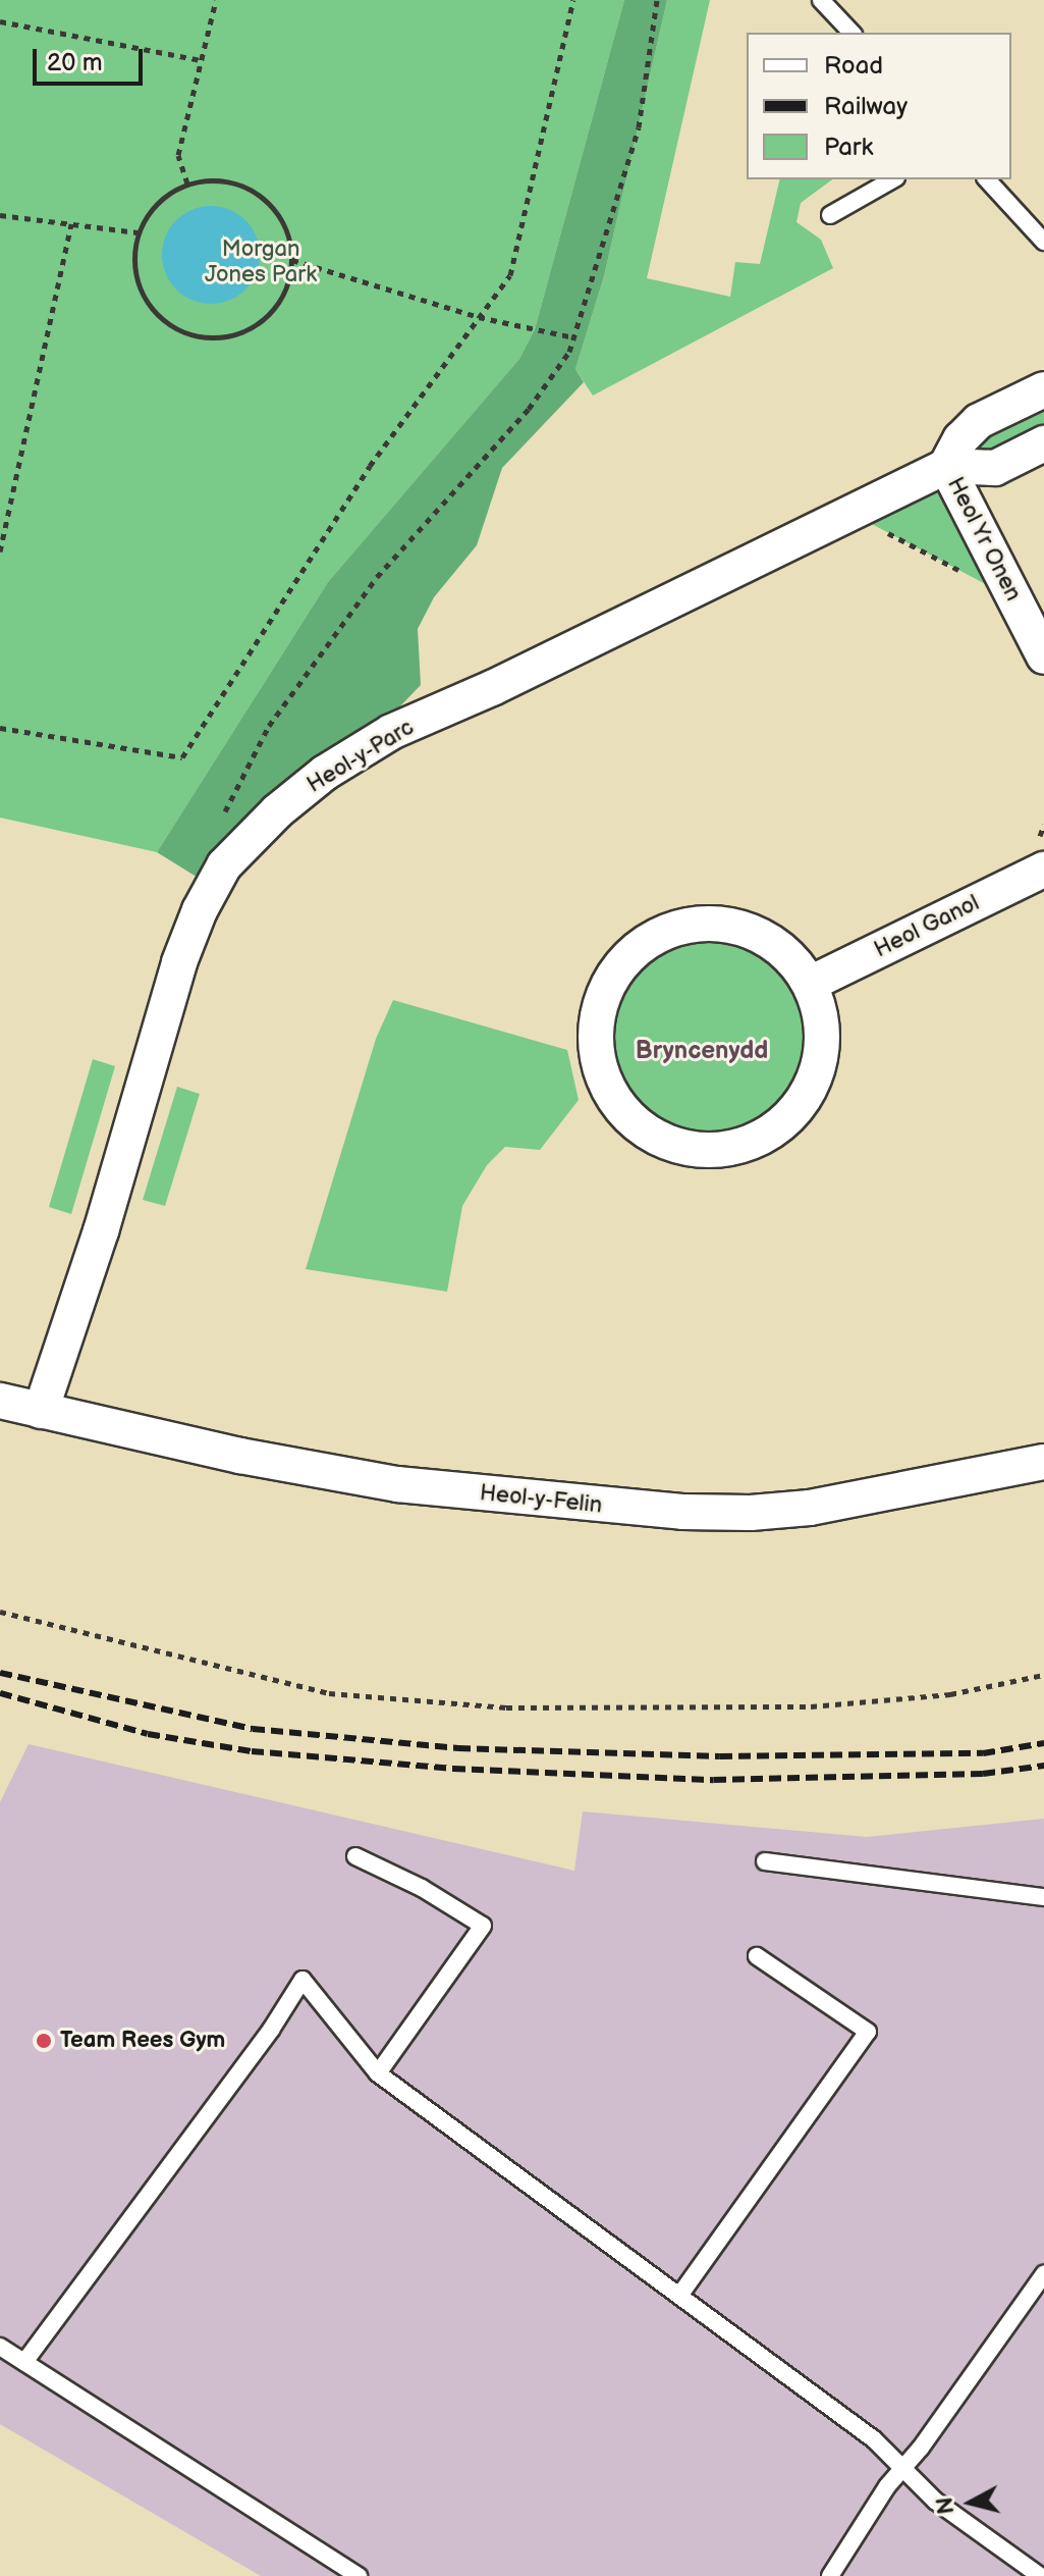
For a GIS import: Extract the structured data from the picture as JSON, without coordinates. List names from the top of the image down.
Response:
{
  "streets": {
    "street": [
      "Heol Yr Onen",
      "Heol-y-Parc",
      "Heol Ganol",
      "Heol-y-Felin"
    ]
  },
  "crossings": [
    ["Heol Yr Onen", "Heol-y-Parc"],
    ["Heol-y-Parc", "Heol-y-Felin"]
  ],
  "districts": ["Bryncenydd"],
  "parks": ["Morgan Jones Park"],
  "places": ["Team Rees Gym"],
  "legend": ["Road", "Railway", "Park"],
  "scale_bar": "20 m",
  "north": "left"
}
